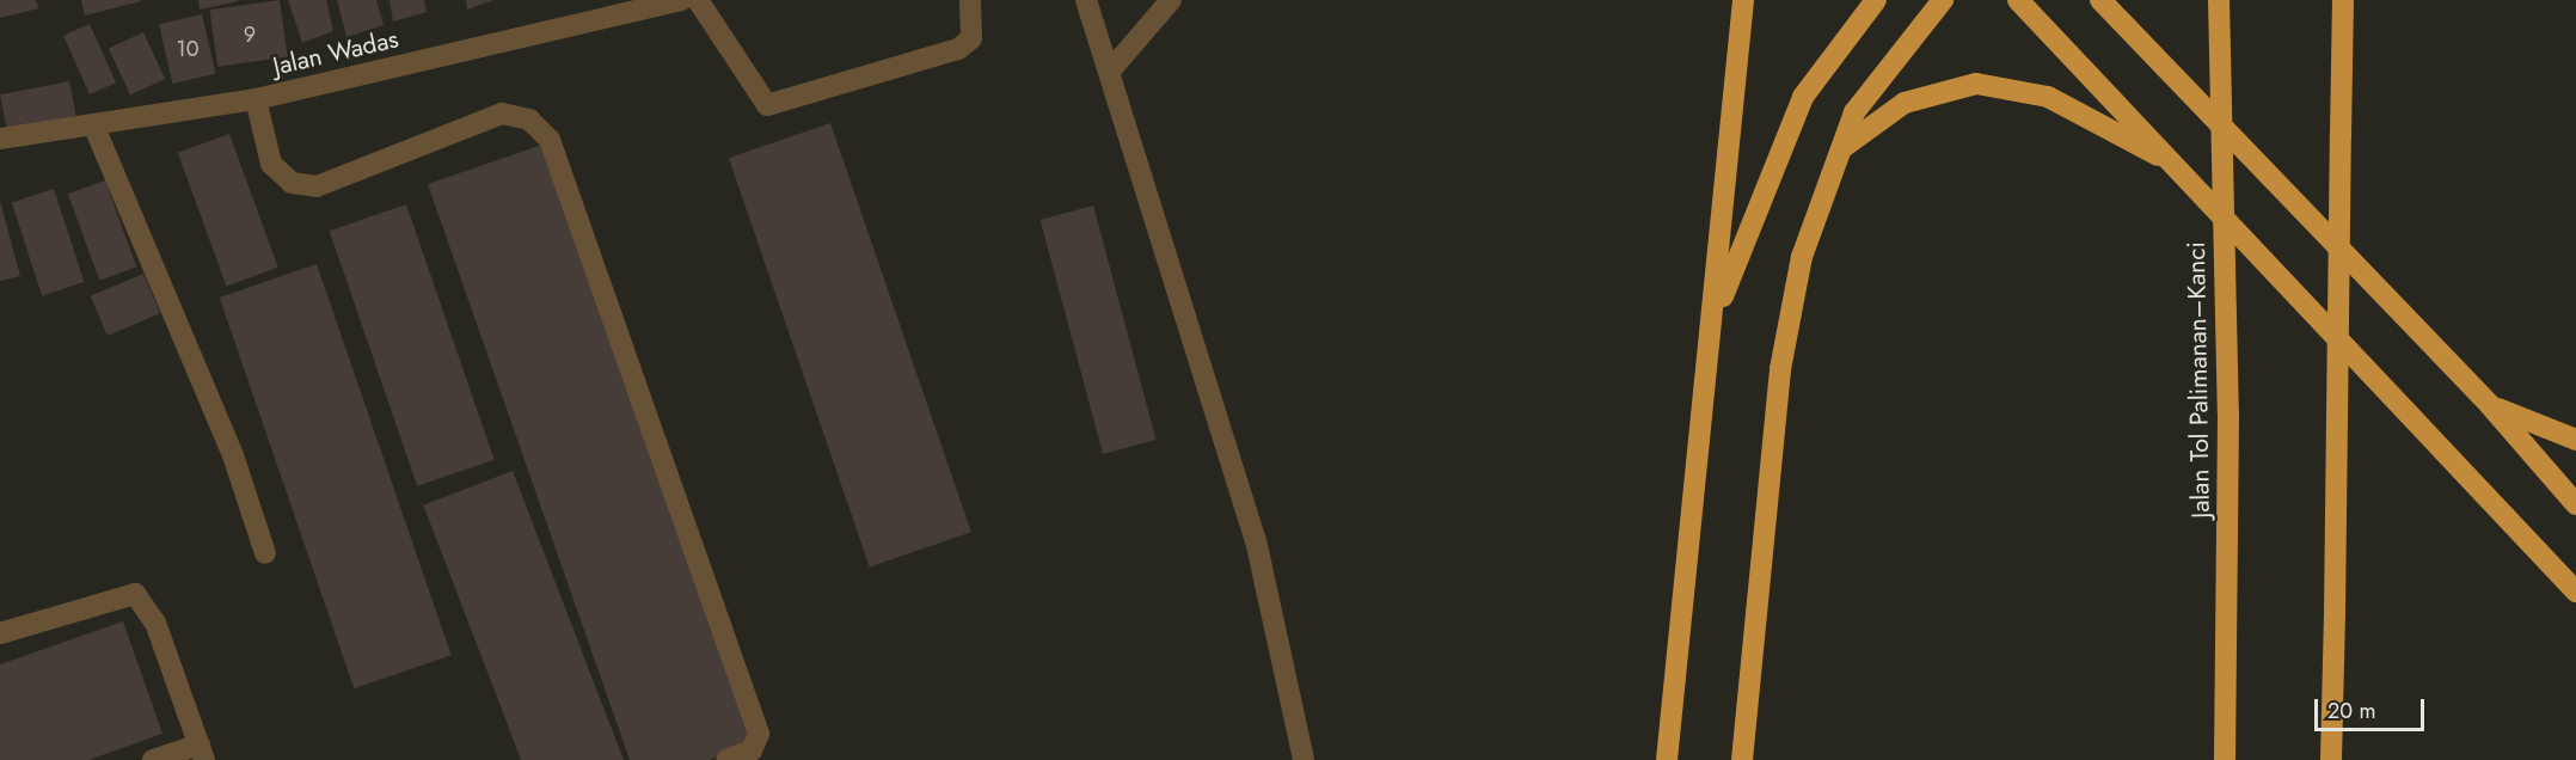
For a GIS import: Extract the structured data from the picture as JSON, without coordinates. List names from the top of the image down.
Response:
{
  "streets": {
    "highway": ["Jalan Tol Palimanan–Kanci"],
    "street": ["Jalan Wadas"]
  },
  "house_numbers": ["9", "10"],
  "scale_bar": "20 m"
}
